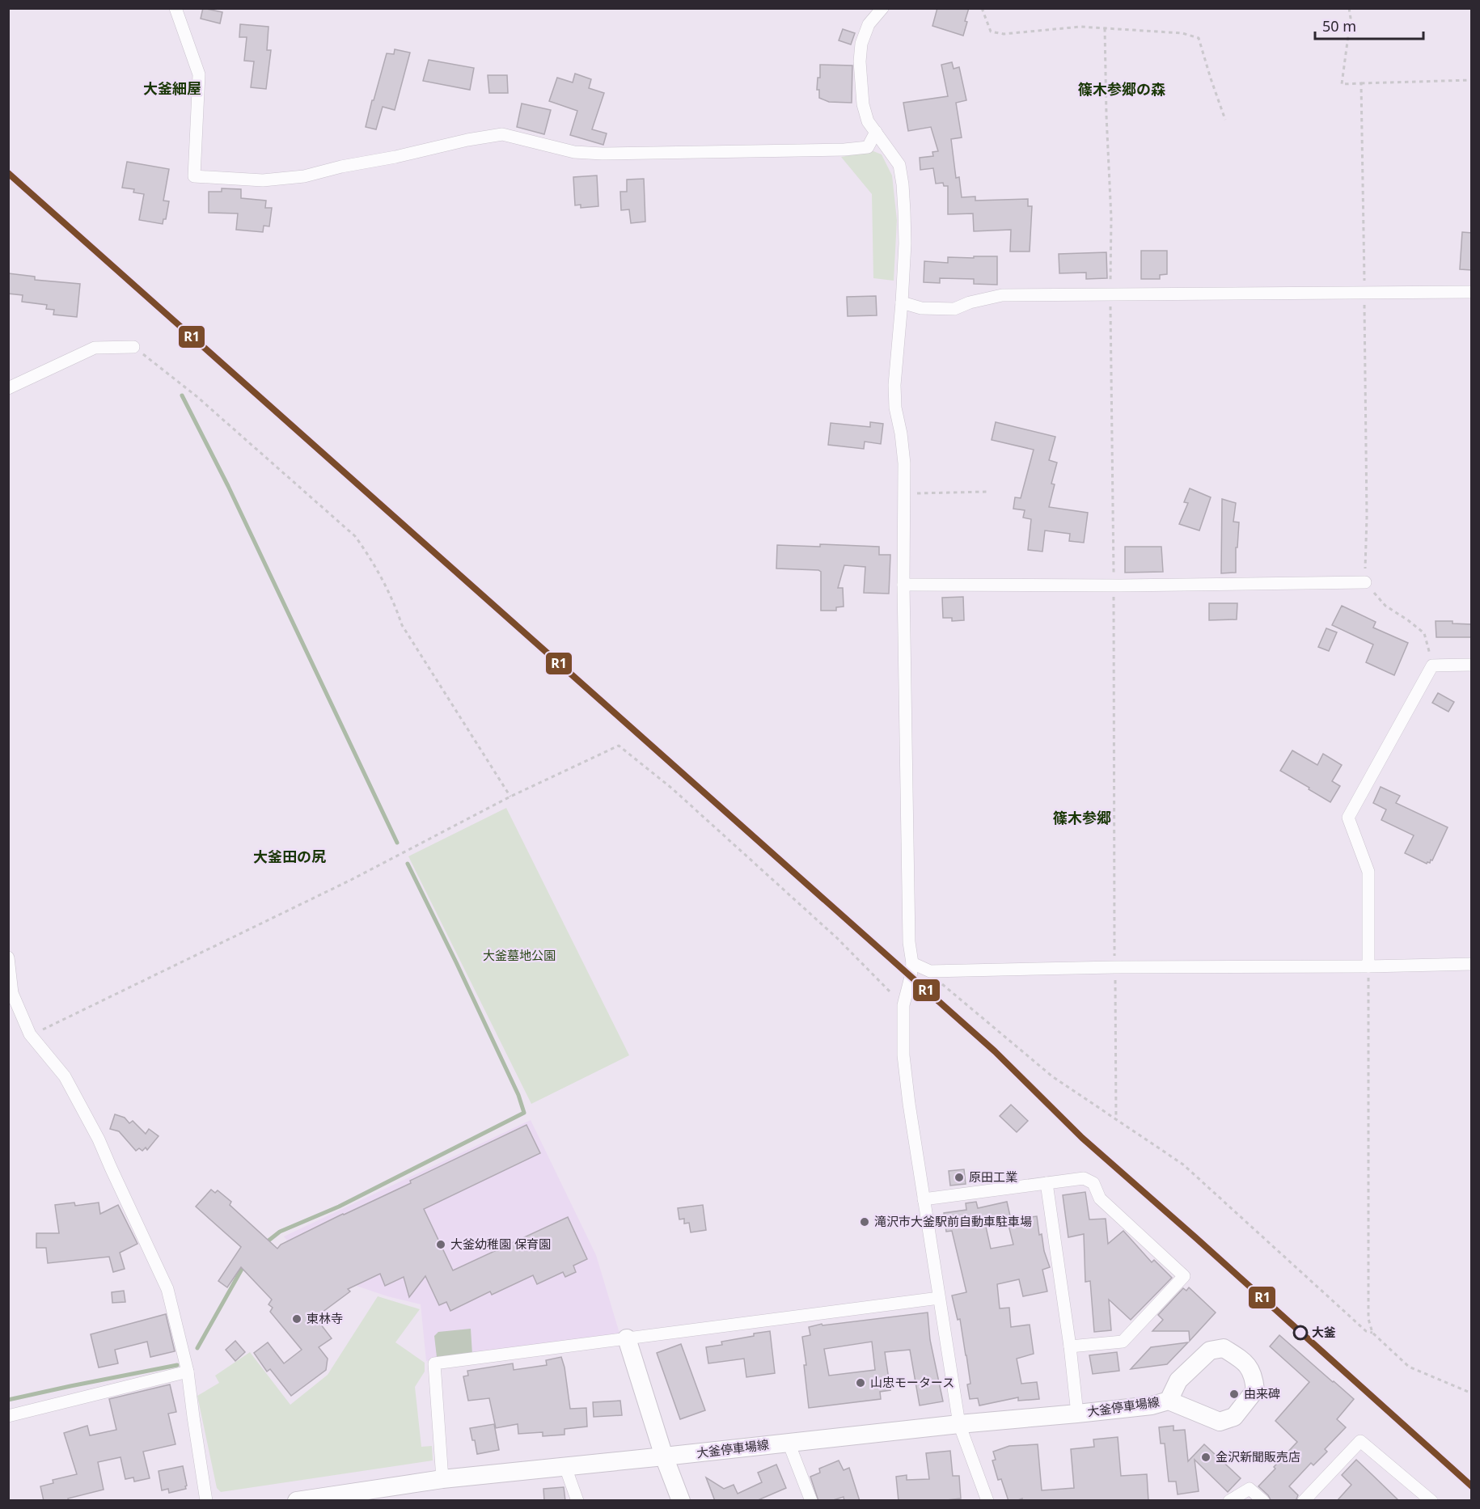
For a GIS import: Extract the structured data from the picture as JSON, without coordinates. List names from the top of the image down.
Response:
{
  "streets": {
    "main road": ["大釜停車場線"]
  },
  "districts": [
    "大釜細屋",
    "篠木参郷の森",
    "篠木参郷",
    "大釜田の尻"
  ],
  "parks": ["大釜墓地公園"],
  "places": [
    "原田工業",
    "滝沢市大釜駅前自動車駐車場",
    "大釜幼稚園 保育園",
    "東林寺",
    "大釜",
    "山忠モータース",
    "由来碑",
    "金沢新聞販売店"
  ],
  "lines": ["transit line R1"],
  "scale_bar": "50 m"
}
